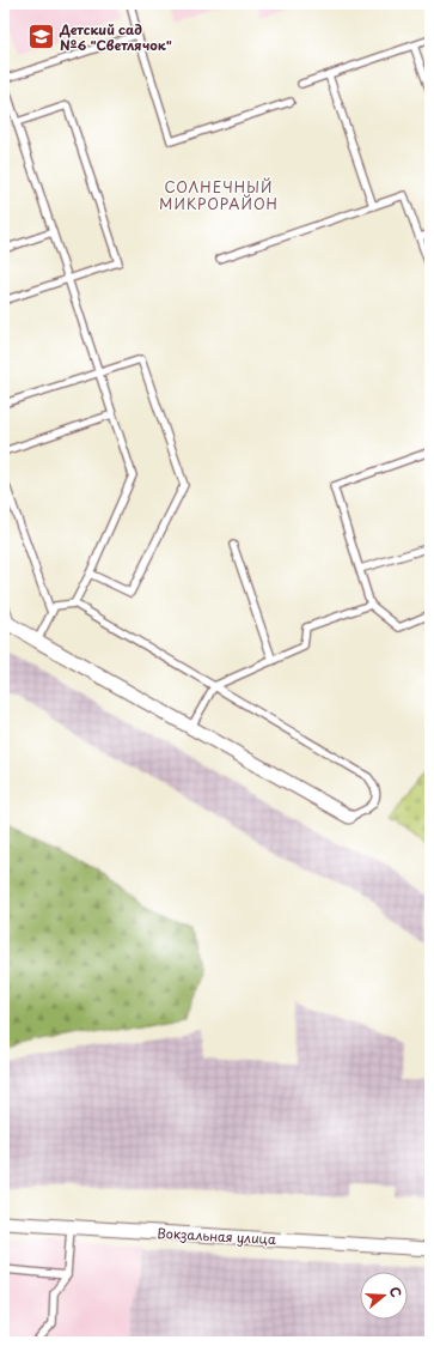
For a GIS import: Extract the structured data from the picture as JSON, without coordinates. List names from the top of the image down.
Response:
{
  "streets": {
    "street": ["Вокзальная улица"]
  },
  "districts": ["СОЛНЕЧНЫЙ МИКРОРАЙОН"],
  "places": {
    "school or university": ["Детский сад №6 \"Светлячок\""]
  },
  "north": "right"
}
